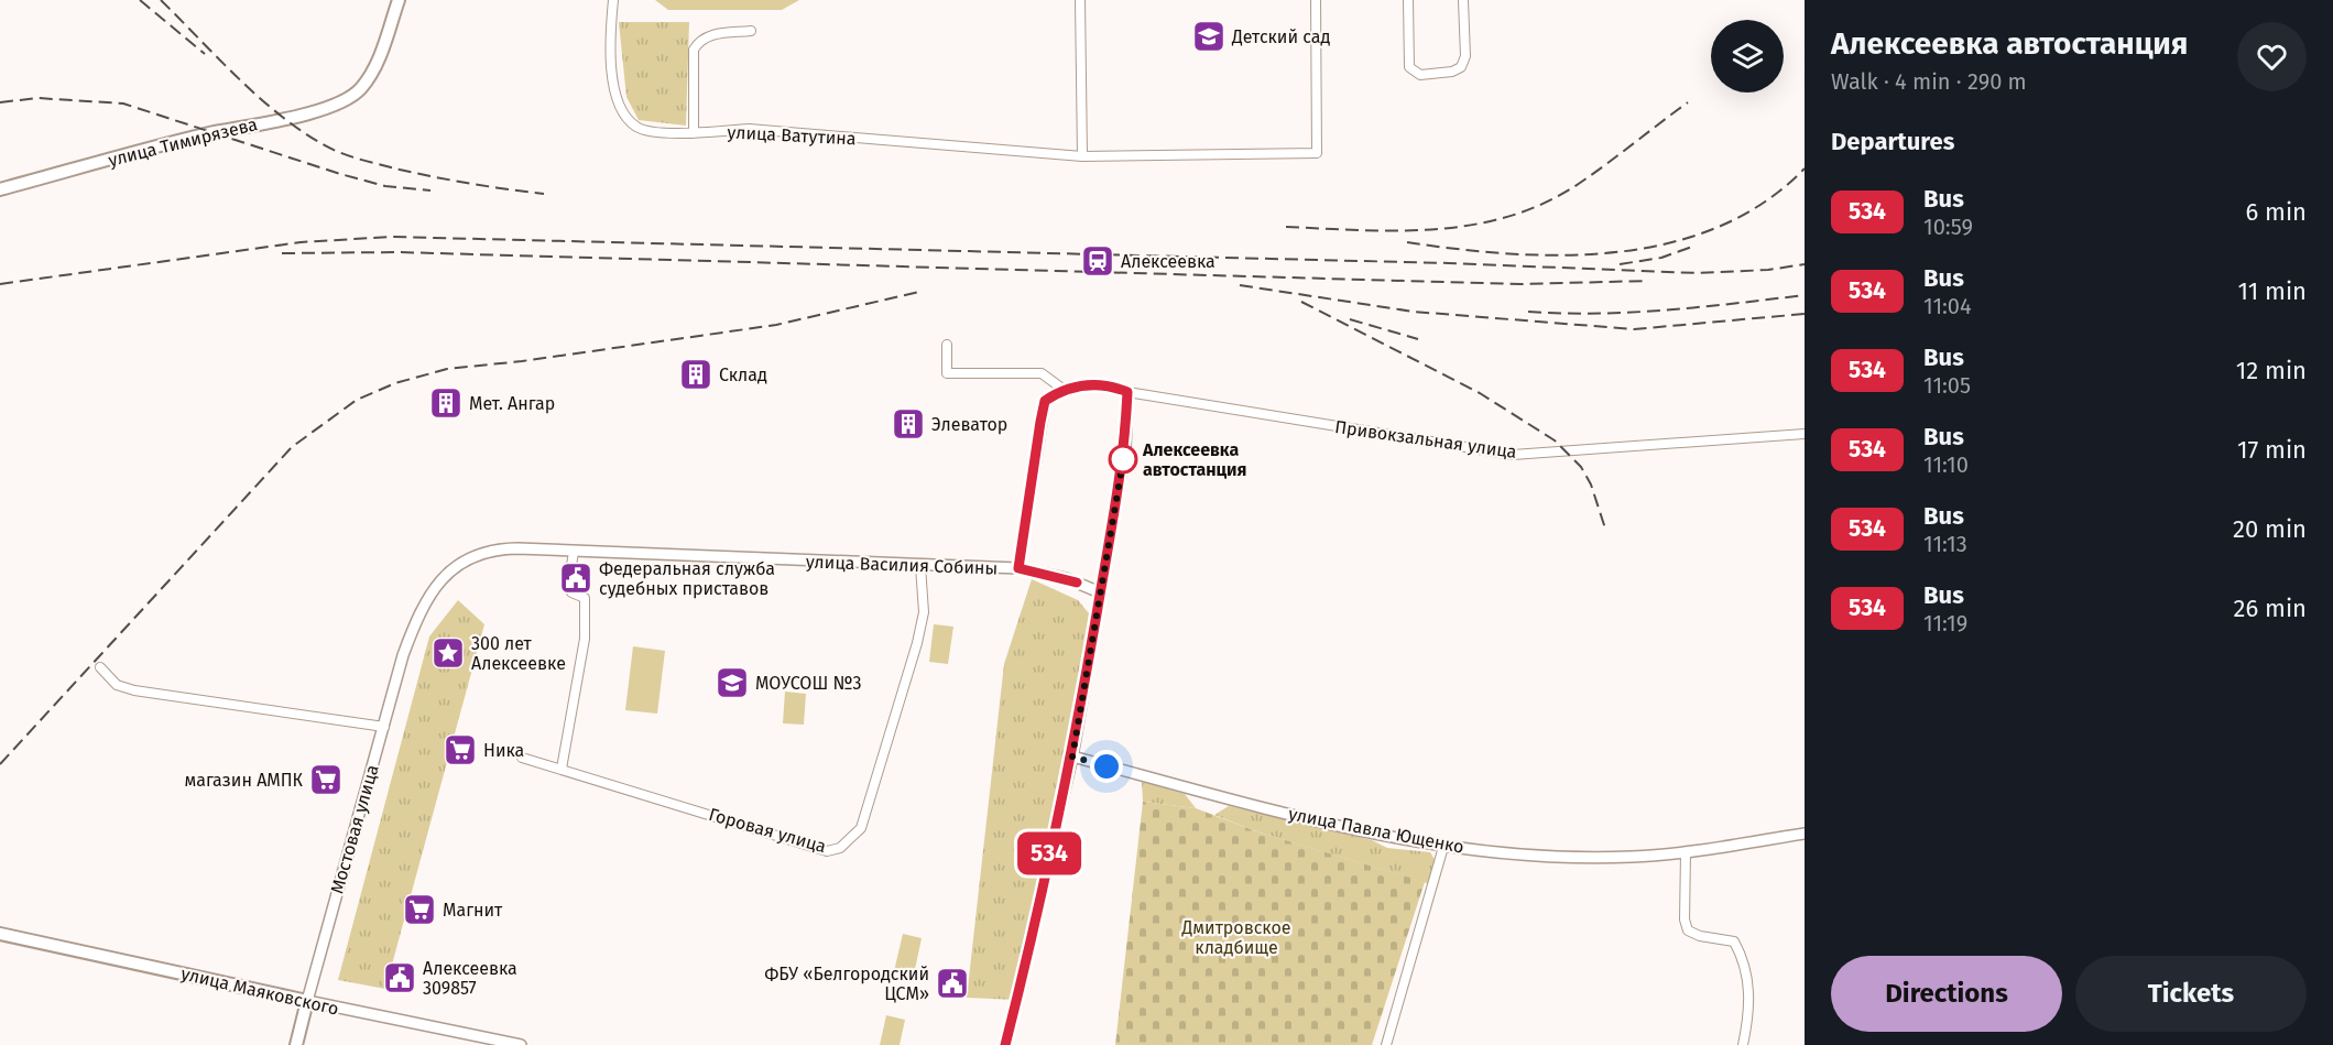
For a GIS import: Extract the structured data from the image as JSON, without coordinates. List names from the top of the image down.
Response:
{
  "streets": {
    "main road": ["улица Тимирязева", "Мостовая улица", "улица Маяковского"],
    "street": [
      "улица Ватутина",
      "Привокзальная улица",
      "улица Василия Собины",
      "Горовая улица",
      "улица Павла Ющенко"
    ]
  },
  "crossings": [
    ["улица Василия Собины", "Мостовая улица"],
    ["улица Василия Собины", "Горовая улица"],
    ["Мостовая улица", "улица Маяковского"]
  ],
  "parks": ["Дмитровское кладбище"],
  "places": {
    "school or university": ["Детский сад", "МОУСОШ №3"],
    "station": ["Алексеевка"],
    "building": ["Склад", "Мет. Ангар", "Элеватор"],
    "other": ["Алексеевка автостанция"],
    "public building": ["Федеральная служба судебных приставов", "Алексеевка 309857", "ФБУ «Белгородский ЦСМ»"],
    "place": ["300 лет Алексеевке"],
    "supermarket": ["Ника", "магазин АМПК", "Магнит"]
  },
  "lines": ["bus line 534"],
  "page": {
    "on_map": "534",
    "heading": [
      ["Алексеевка автостанция", "Walk · 4 min · 290 m"],
      "Departures"
    ],
    "list": [
      {
        "mark": "534",
        "name": "Bus",
        "note": "10:59",
        "value": "6 min"
      },
      {
        "mark": "534",
        "name": "Bus",
        "note": "11:04",
        "value": "11 min"
      },
      {
        "mark": "534",
        "name": "Bus",
        "note": "11:05",
        "value": "12 min"
      },
      {
        "mark": "534",
        "name": "Bus",
        "note": "11:10",
        "value": "17 min"
      },
      {
        "mark": "534",
        "name": "Bus",
        "note": "11:13",
        "value": "20 min"
      },
      {
        "mark": "534",
        "name": "Bus",
        "note": "11:19",
        "value": "26 min"
      }
    ],
    "buttons": ["Directions", "Tickets"]
  }
}
